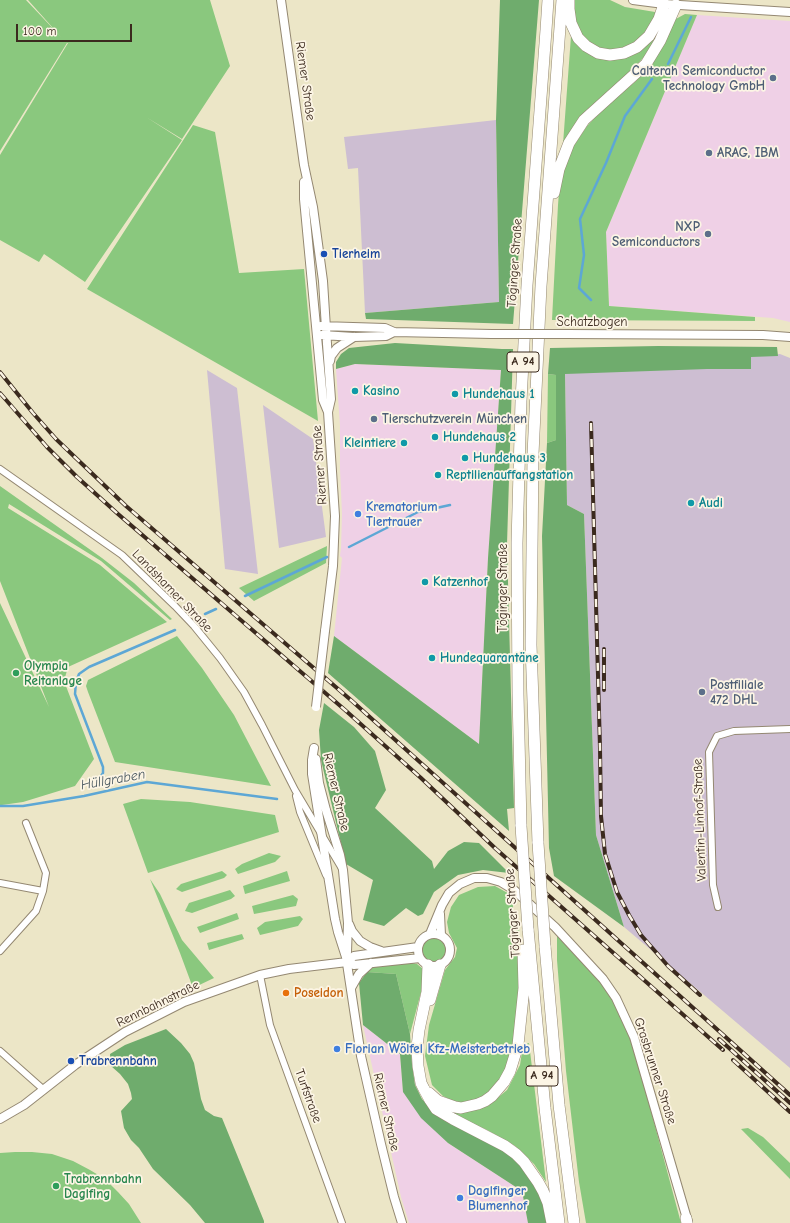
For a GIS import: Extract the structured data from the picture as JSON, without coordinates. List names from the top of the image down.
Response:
{
  "streets": {
    "highway": ["Töginger Straße", "A 94"],
    "street": [
      "Riemer Straße",
      "Schatzbogen",
      "Landshamer Straße",
      "Valentin-Linhof-Straße",
      "Rennbahnstraße",
      "Grasbrunner Straße",
      "Turfstraße"
    ]
  },
  "crossings": [
    ["Riemer Straße", "Schatzbogen"],
    ["Riemer Straße", "Landshamer Straße"],
    ["Riemer Straße", "Rennbahnstraße"],
    ["Rennbahnstraße", "Grasbrunner Straße"],
    ["Rennbahnstraße", "Turfstraße"]
  ],
  "water": ["Hüllgraben"],
  "places": [
    "Calterah Semiconductor Technology GmbH",
    "ARAG, IBM",
    "NXP Semiconductors",
    "Tierheim",
    "Kasino",
    "Hundehaus 1",
    "Tierschutzverein München",
    "Hundehaus 2",
    "Kleintiere",
    "Hundehaus 3",
    "Reptilienauffangstation",
    "Audi",
    "Krematorium Tiertrauer",
    "Katzenhof",
    "Hundequarantäne",
    "Olympia Reitanlage",
    "Postfiliale 472 DHL",
    "Poseidon",
    "Florian Wölfel Kfz-Meisterbetrieb",
    "Trabrennbahn",
    "Trabrennbahn Daglfing",
    "Daglfinger Blumenhof"
  ],
  "scale_bar": "100 m"
}
